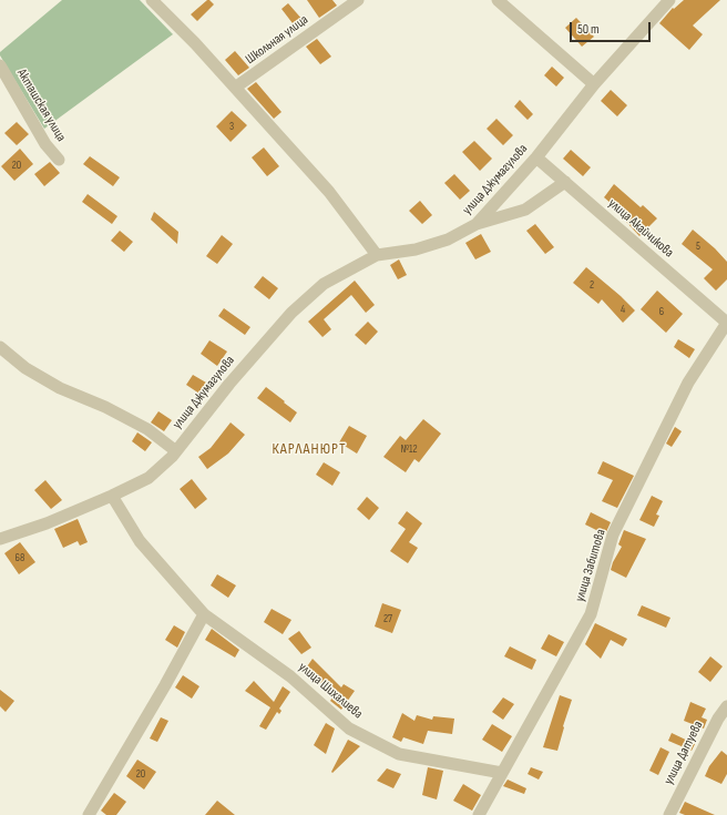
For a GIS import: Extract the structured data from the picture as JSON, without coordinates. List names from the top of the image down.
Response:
{
  "streets": {
    "street": [
      "Школьная улица",
      "Акташская улица",
      "улица Джумагулова",
      "улица Акайчикова",
      "улица Забитова",
      "улица Шихалиева",
      "улица Датуева"
    ]
  },
  "crossings": [
    ["улица Джумагулова", "улица Акайчикова"],
    ["улица Джумагулова", "улица Шихалиева"],
    ["улица Акайчикова", "улица Забитова"],
    ["улица Забитова", "улица Шихалиева"]
  ],
  "districts": ["КАРЛАНЮРТ"],
  "house_numbers": [
    "3",
    "20",
    "5",
    "2",
    "4",
    "6",
    "№12",
    "68",
    "27",
    "20"
  ],
  "scale_bar": "50 m"
}
